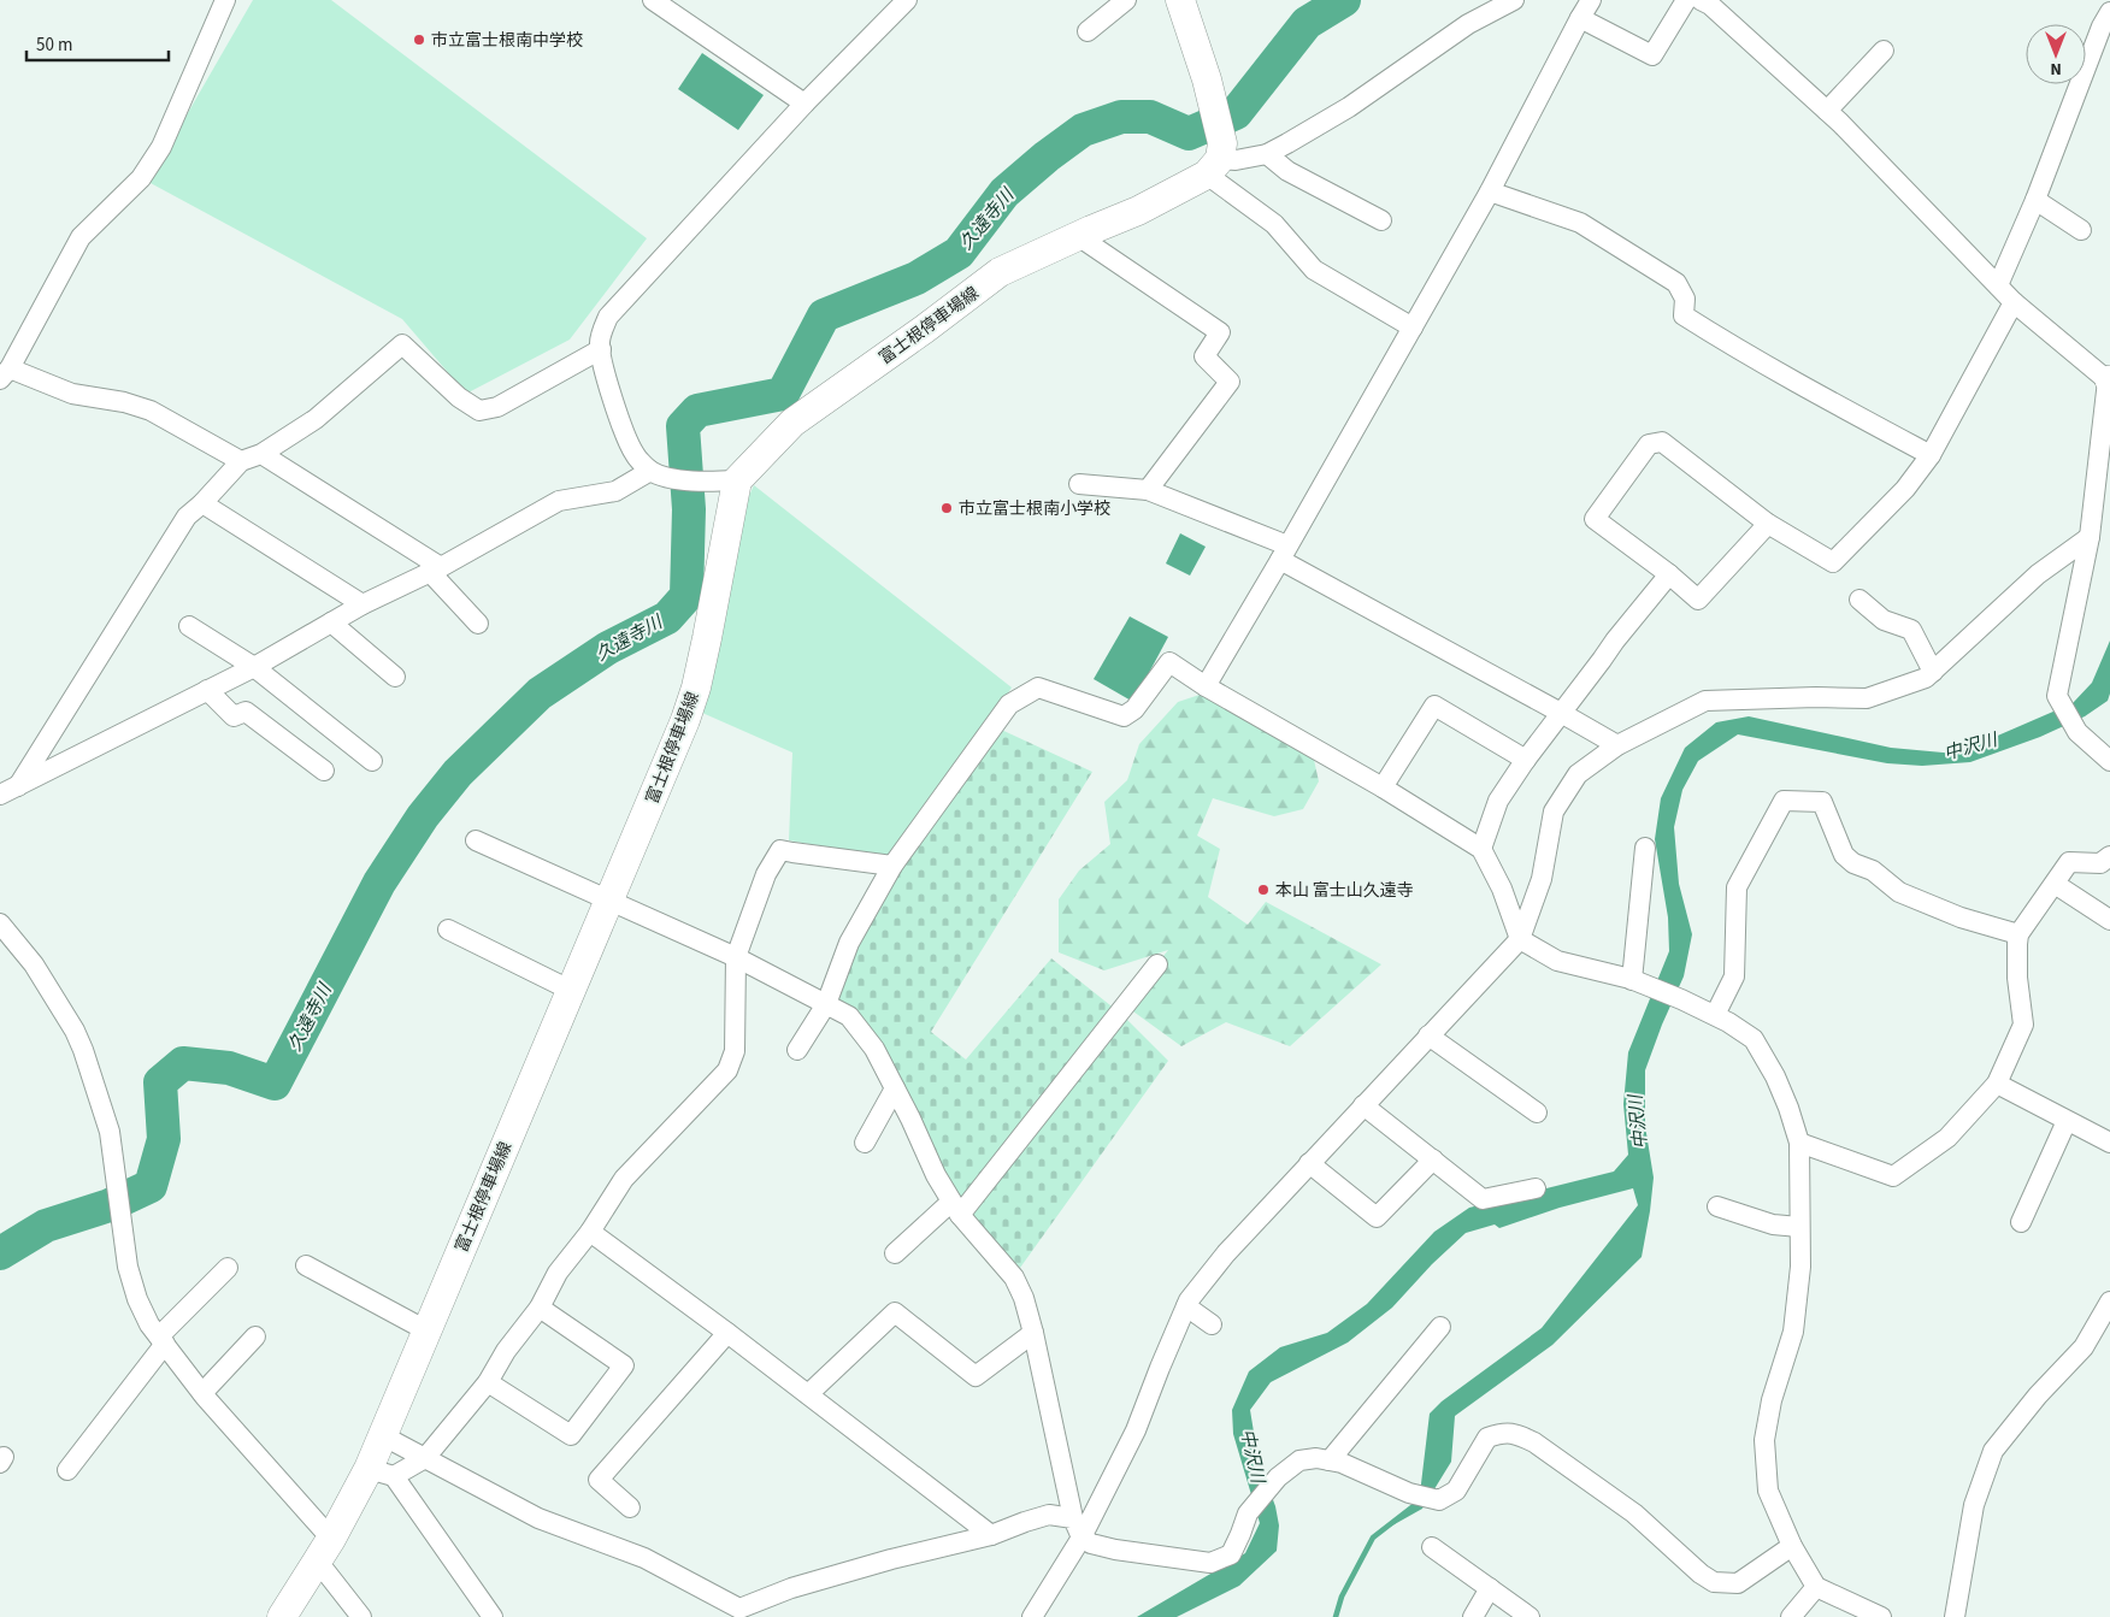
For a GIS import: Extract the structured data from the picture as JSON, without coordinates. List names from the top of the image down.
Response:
{
  "streets": {
    "main road": ["富士根停車場線"]
  },
  "water": ["久遠寺川", "中沢川"],
  "places": ["市立富士根南中学校", "市立富士根南小学校", "本山 富士山久遠寺"],
  "scale_bar": "50 m",
  "north": "bottom"
}
